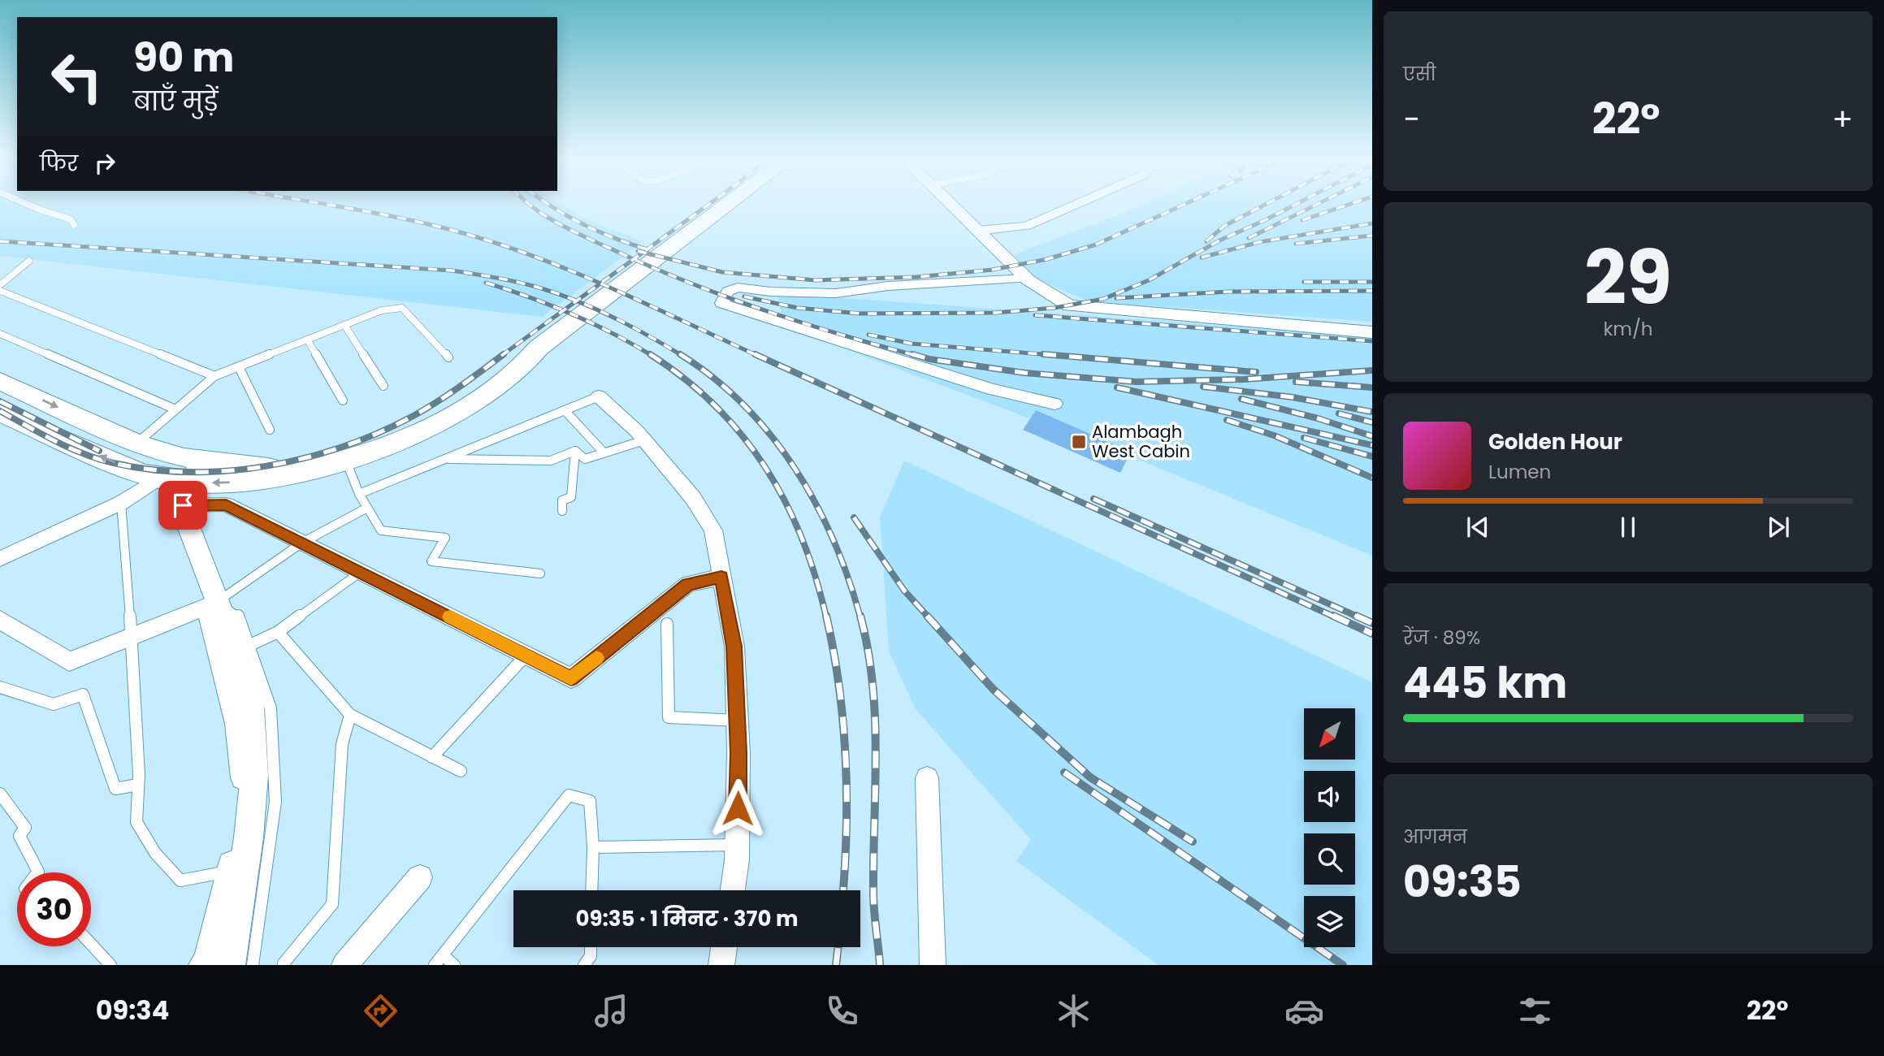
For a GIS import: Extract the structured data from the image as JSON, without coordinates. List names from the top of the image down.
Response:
{
  "places": {
    "transit": ["Alambagh West Cabin"]
  },
  "north": "bottom left",
  "page": {
    "tile": [
      "एसी",
      ["29", "km/h"],
      ["रेंज · 89%", "445 km"],
      ["आगमन", "09:35"]
    ],
    "turn": ["90 m", "बाएँ मुड़ें"],
    "heat": ["−", "22°", "+"],
    "then": "फिर",
    "song": ["Golden Hour", "Lumen"],
    "limit": "30",
    "trip": "09:35 · 1 मिनट · 370 m",
    "tabs": ["09:34", "22°"]
  }
}
